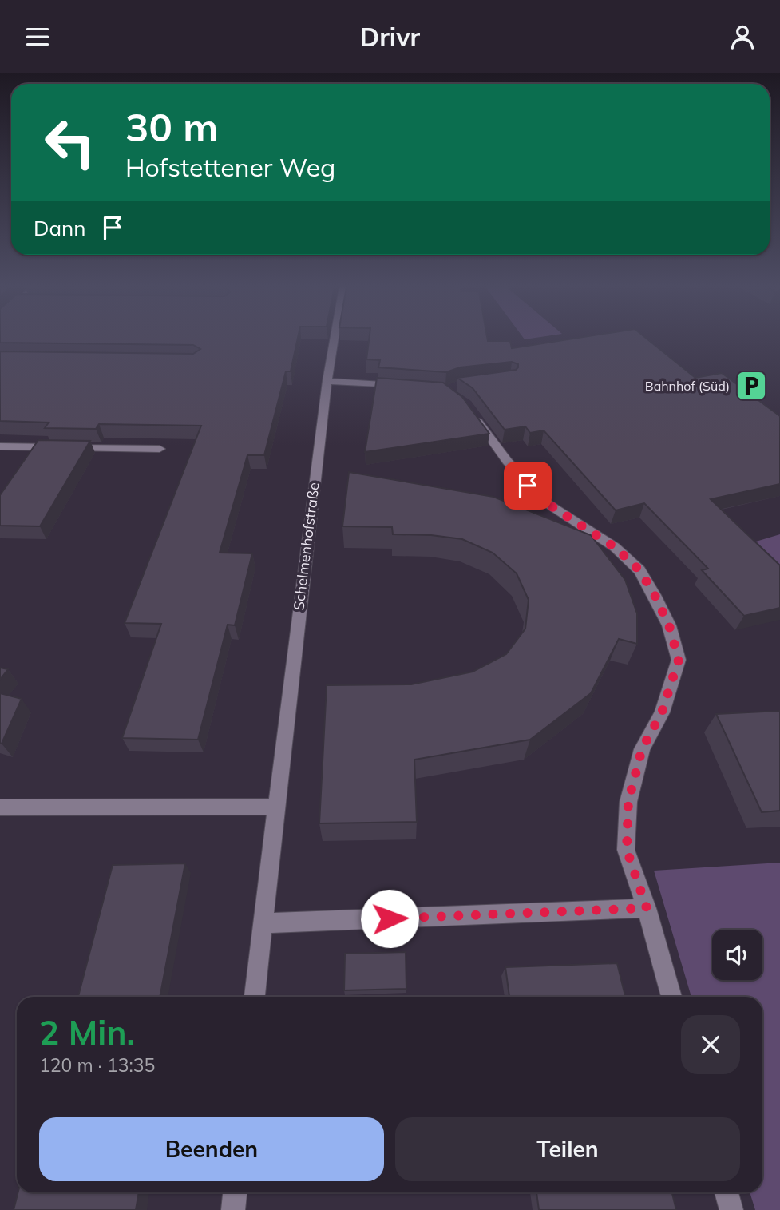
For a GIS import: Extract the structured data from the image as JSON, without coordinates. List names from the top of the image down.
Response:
{
  "streets": {
    "street": ["Schelmenhofstraße"]
  },
  "places": {
    "parking": ["Bahnhof (Süd)"]
  },
  "page": {
    "header": "Drivr",
    "turn": ["30 m", "Hofstettener Weg"],
    "then": "Dann",
    "heading": ["2 Min.", "120 m · 13:35"],
    "buttons": ["Beenden", "Teilen"]
  }
}
